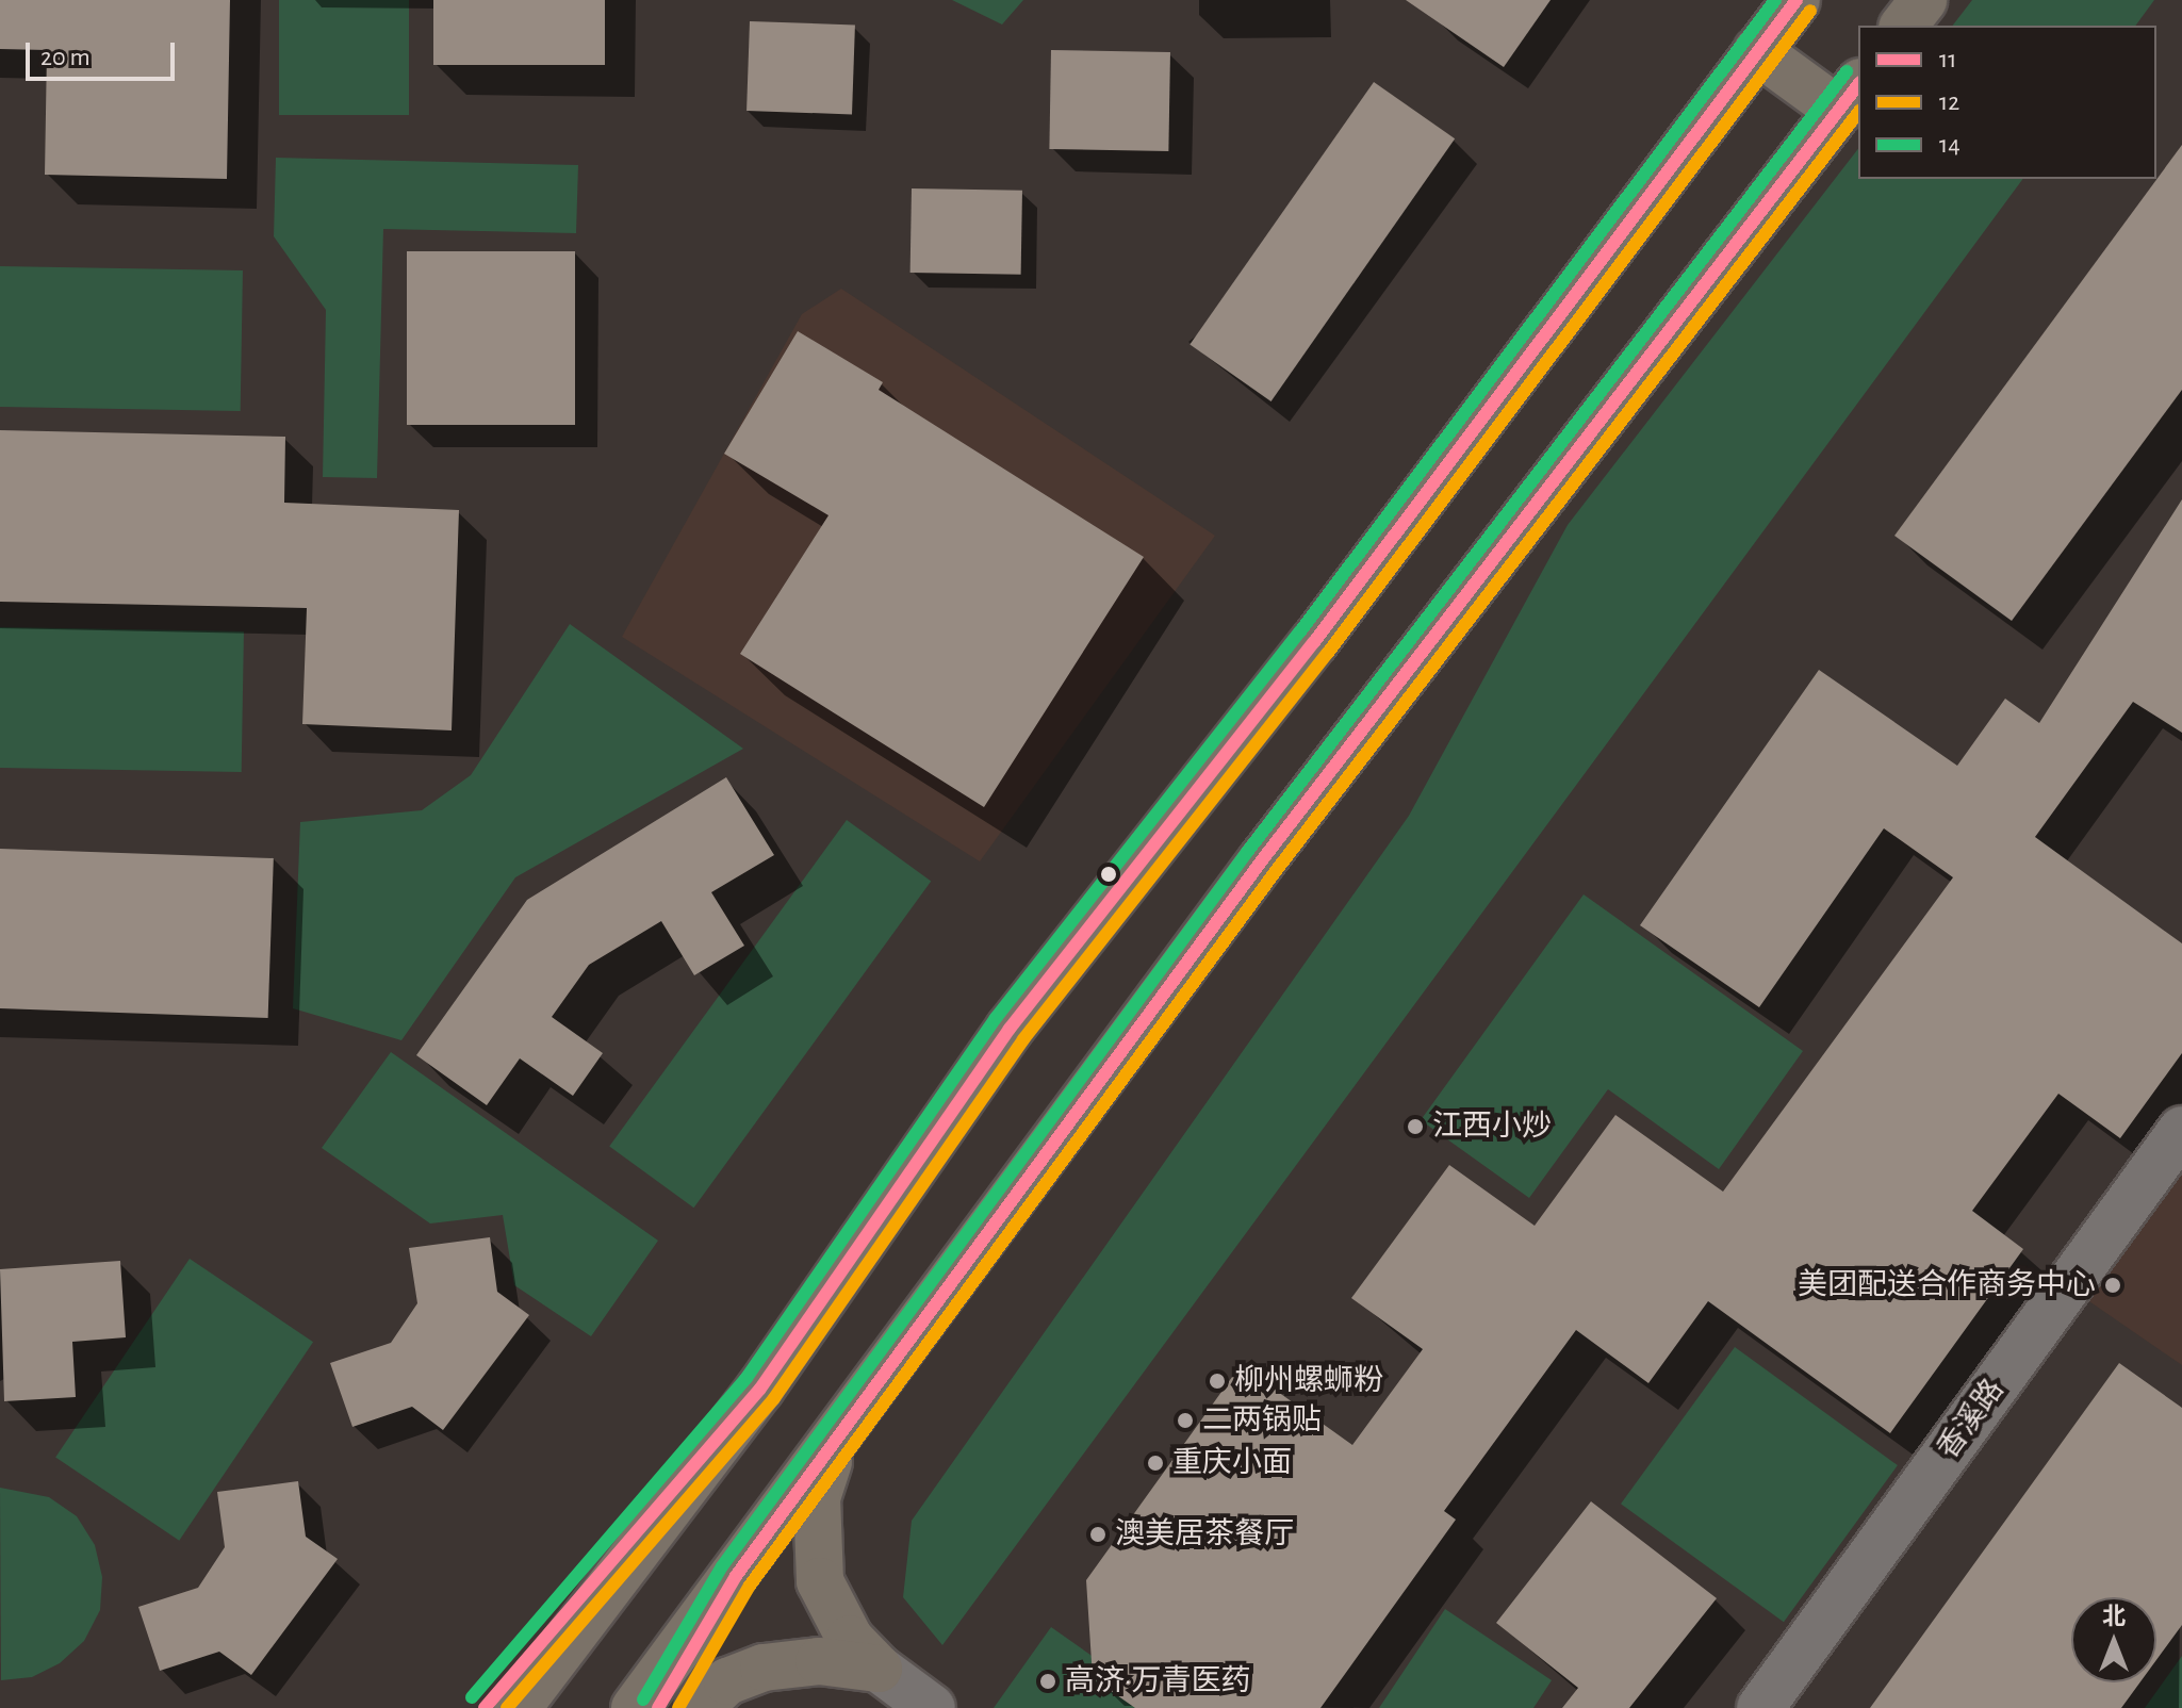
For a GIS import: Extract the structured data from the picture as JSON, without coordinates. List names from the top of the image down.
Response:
{
  "streets": {
    "street": ["香溪路"]
  },
  "places": [
    "江西小炒",
    "美团配送合作商务中心",
    "柳州螺蛳粉",
    "二两锅贴",
    "重庆小面",
    "澳美居茶餐厅",
    "高济·万青医药"
  ],
  "lines": ["transit line 11", "transit line 14", "transit line 12"],
  "legend": ["11", "12", "14"],
  "scale_bar": "20 m",
  "north": "top"
}
